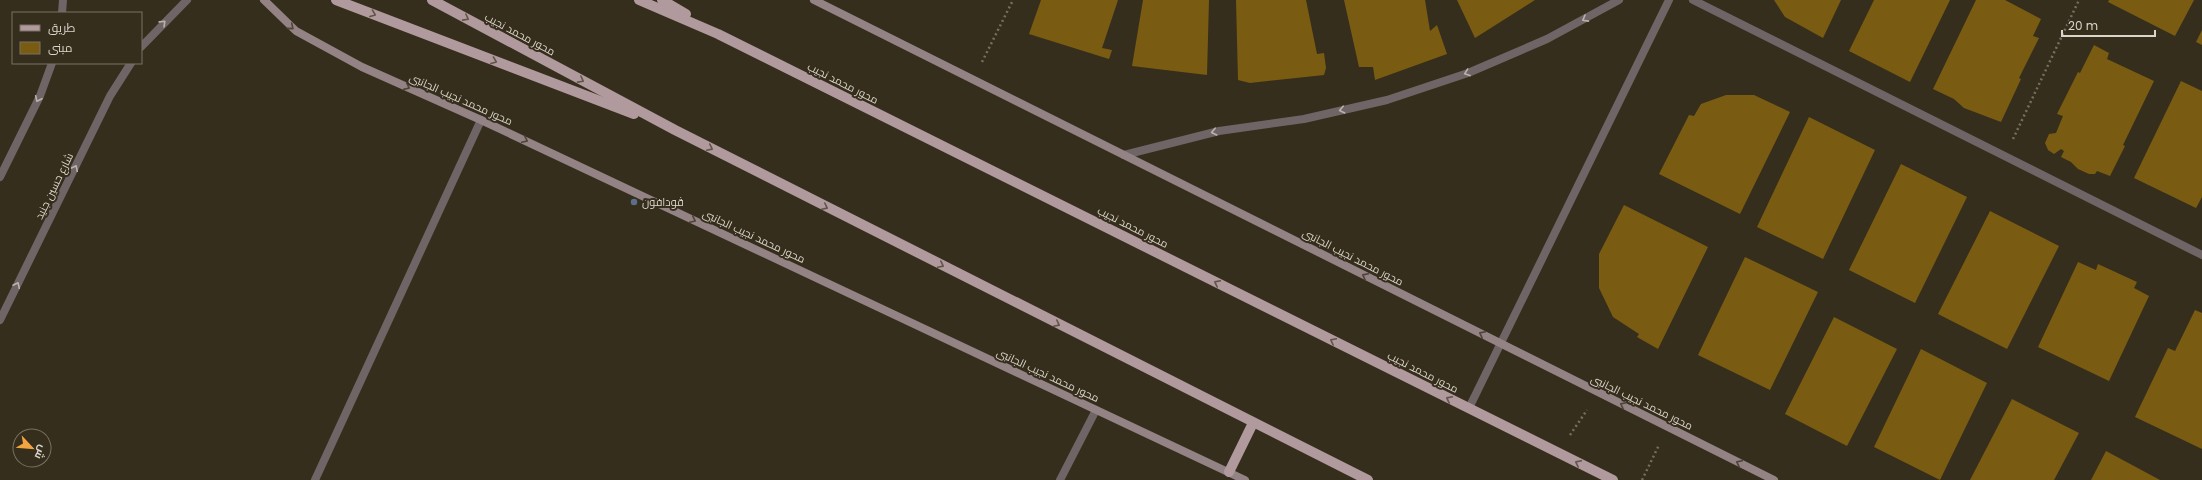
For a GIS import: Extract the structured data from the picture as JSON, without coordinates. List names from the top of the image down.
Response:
{
  "streets": {
    "main road": ["محور محمد نجيب"],
    "street": ["محور محمد نجيب الجانبى", "شارع حسين جنيد"]
  },
  "places": ["ڤودافون"],
  "legend": ["طريق", "مبنى"],
  "scale_bar": "20 m",
  "north": "bottom right"
}
